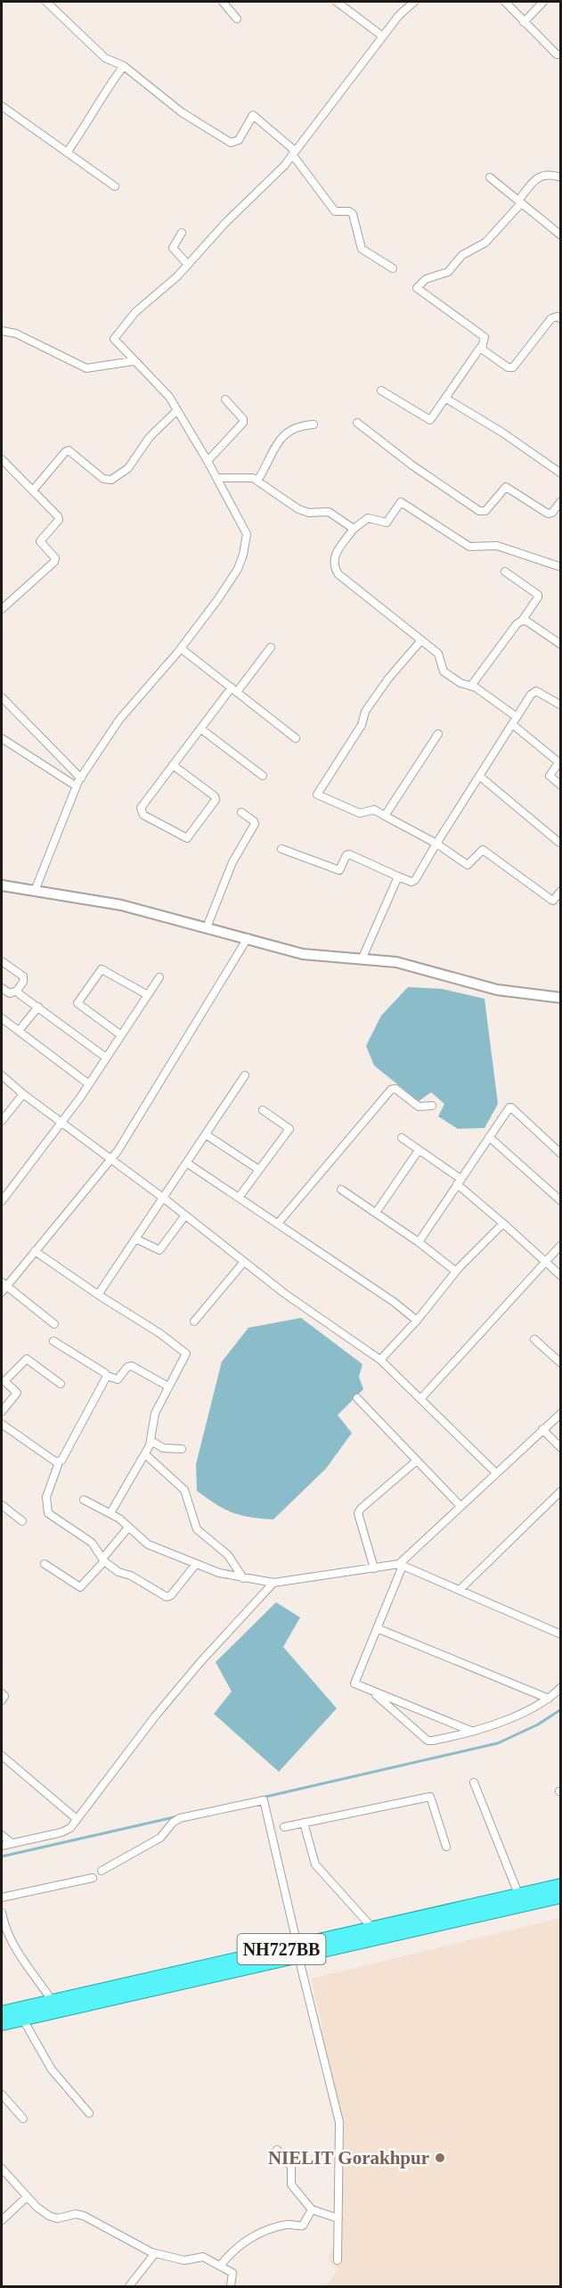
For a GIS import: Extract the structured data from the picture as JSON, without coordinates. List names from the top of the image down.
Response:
{
  "streets": {
    "highway": ["NH727BB"]
  },
  "places": ["NIELIT Gorakhpur"]
}
